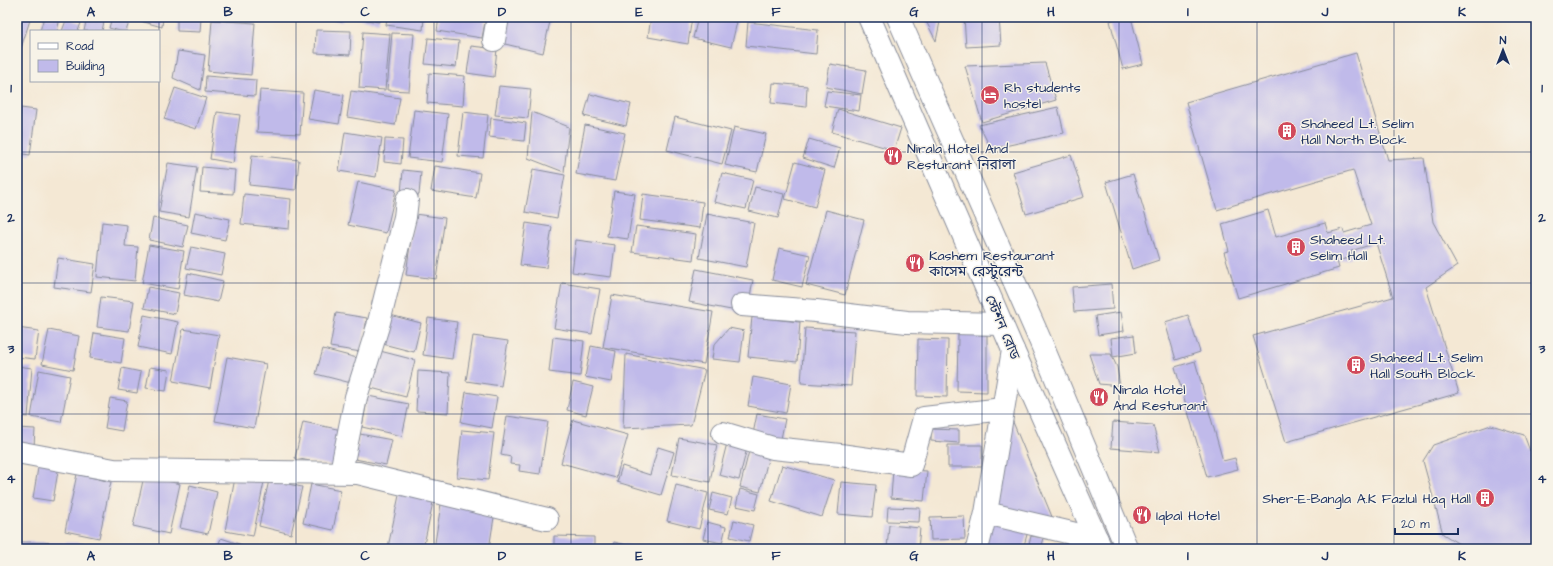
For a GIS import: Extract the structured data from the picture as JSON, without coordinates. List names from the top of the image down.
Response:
{
  "streets": {
    "street": ["স্টেশন রোড"]
  },
  "places": {
    "hotel": ["Rh students hostel"],
    "building": [
      "Shaheed Lt. Selim Hall North Block",
      "Shaheed Lt. Selim Hall",
      "Shaheed Lt. Selim Hall South Block",
      "Sher-E-Bangla A.K Fazlul Haq Hall"
    ],
    "restaurant": [
      "Nirala Hotel And Resturant নিরালা",
      "Kashem Restaurant কাসেম রেস্টুরেন্ট",
      "Nirala Hotel And Resturant",
      "Iqbal Hotel"
    ]
  },
  "legend": ["Road", "Building"],
  "scale_bar": "20 m",
  "north": "top",
  "grid": {
    "columns": [
      "A",
      "B",
      "C",
      "D",
      "E",
      "F",
      "G",
      "H",
      "I",
      "J",
      "K"
    ],
    "rows": [
      "1",
      "2",
      "3",
      "4"
    ]
  }
}
